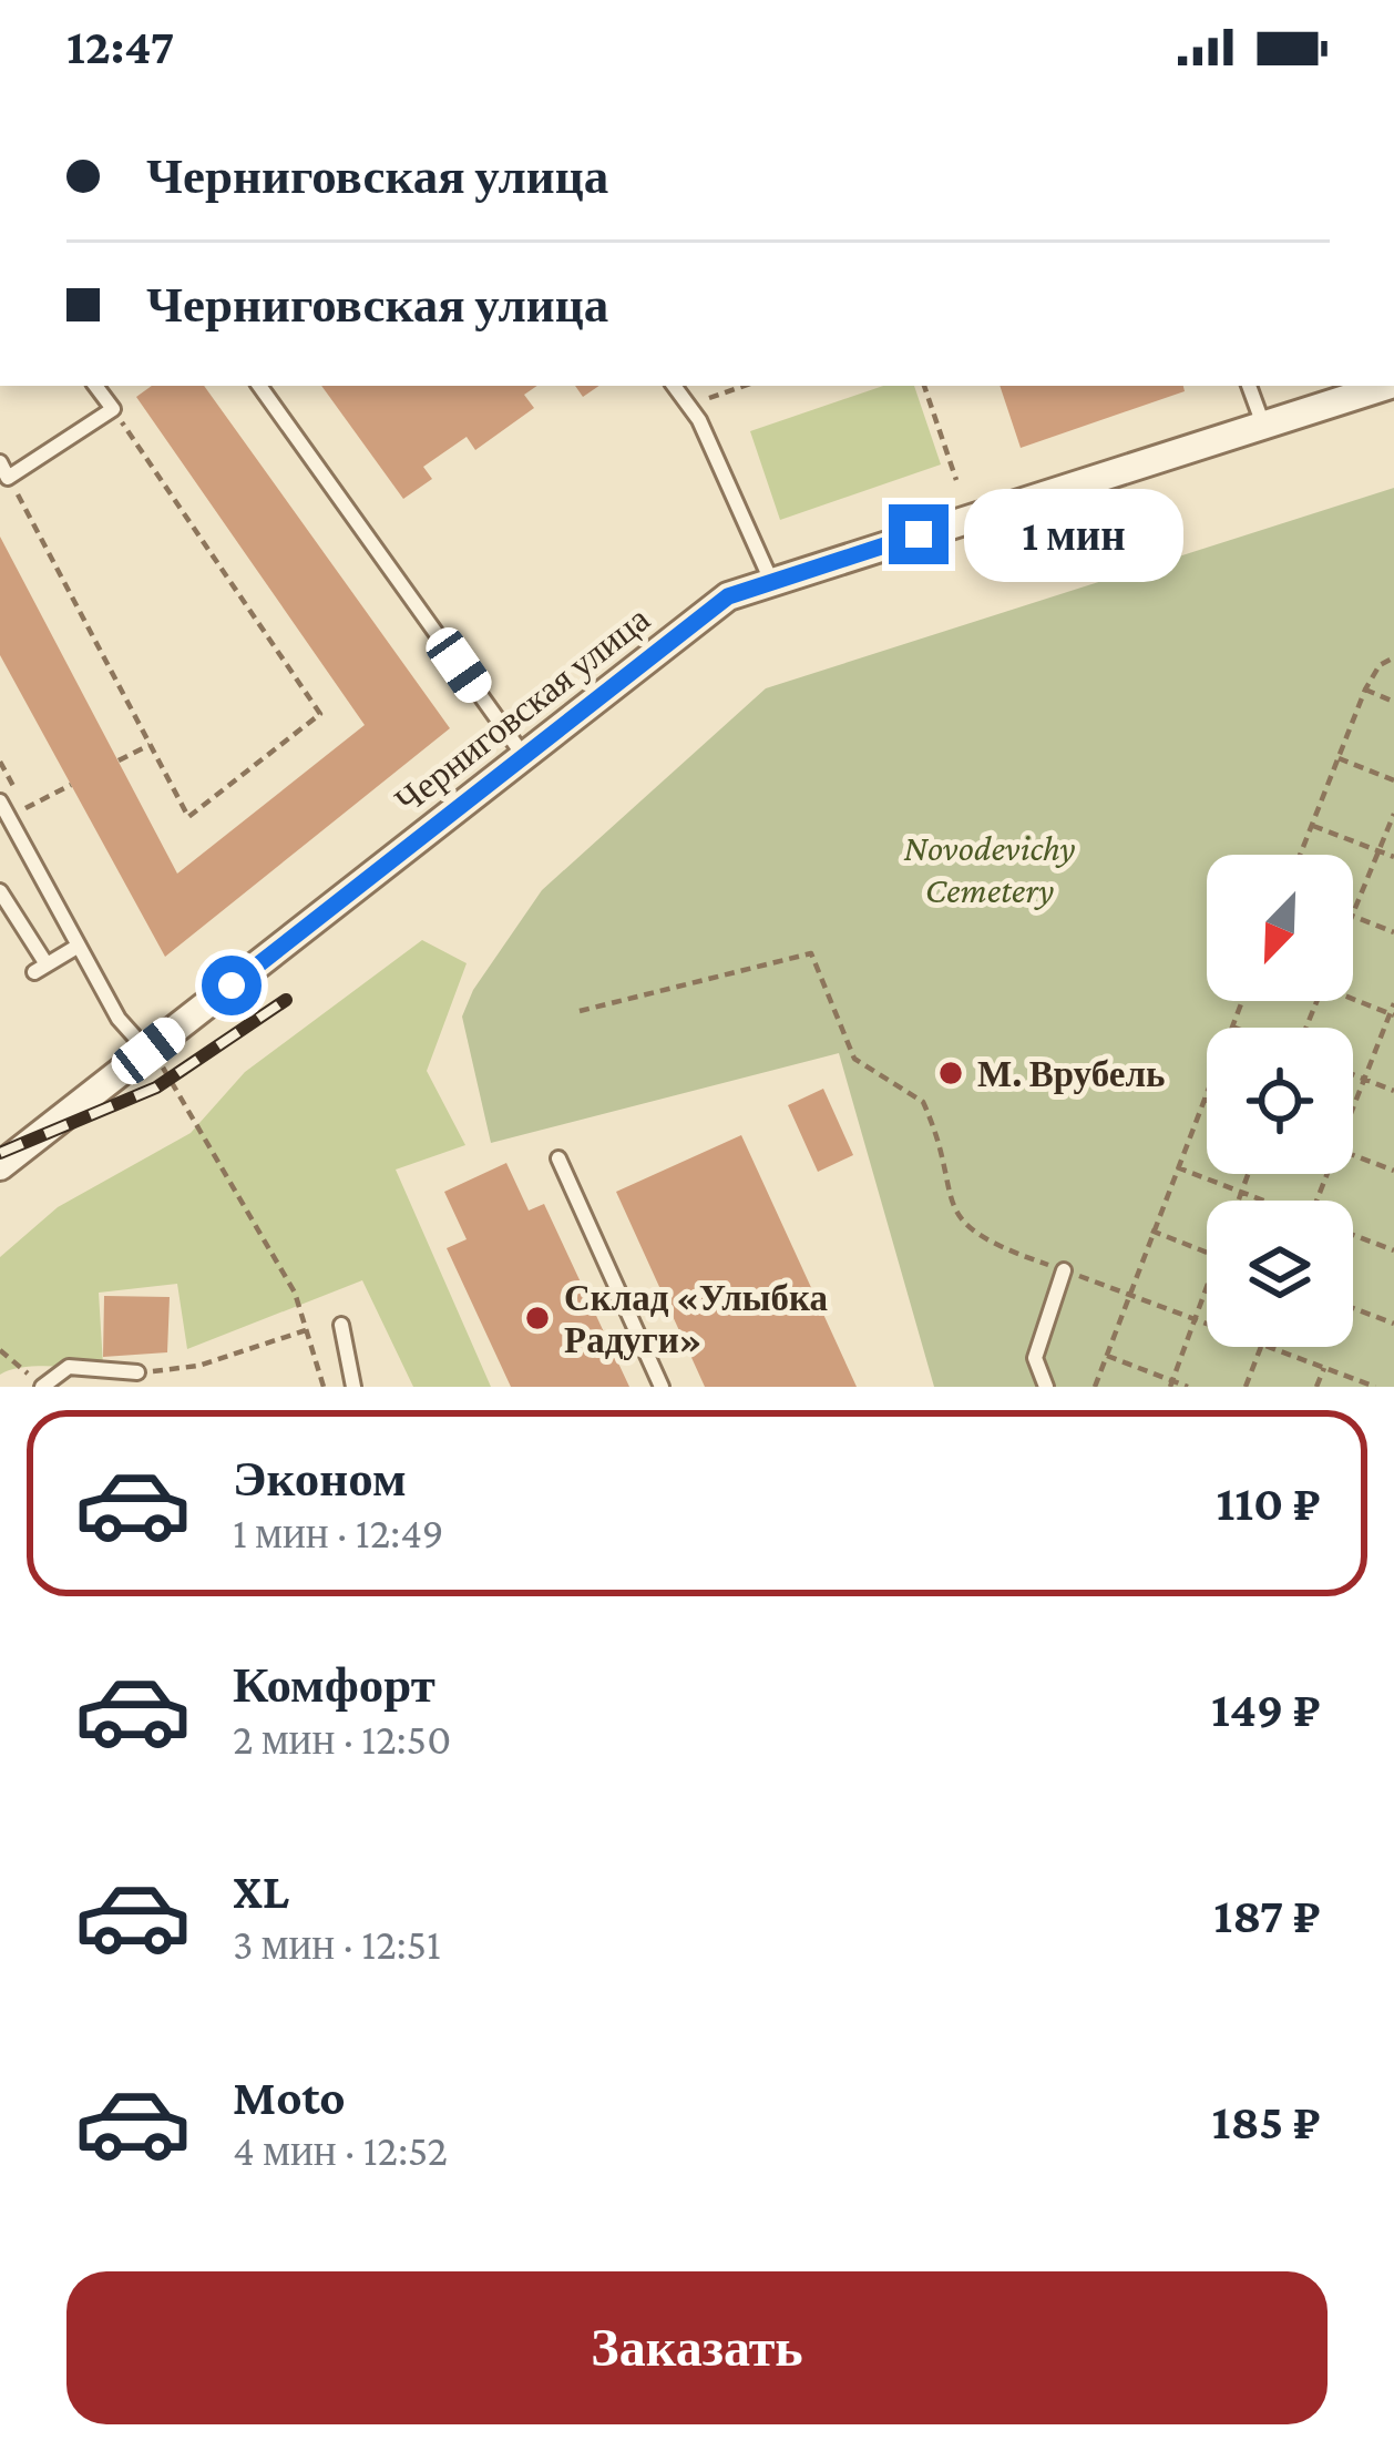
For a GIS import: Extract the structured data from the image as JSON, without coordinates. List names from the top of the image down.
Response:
{
  "streets": {
    "street": ["Черниговская улица"]
  },
  "parks": ["Novodevichy Cemetery"],
  "places": ["М. Врубель", "Склад «Улыбка Радуги»"],
  "north": "bottom left",
  "page": {
    "status": "12:47",
    "banner": ["Черниговская улица", "Черниговская улица"],
    "bubble": "1 мин",
    "list": [
      {
        "name": "Эконом",
        "note": "1 мин · 12:49",
        "value": "110 ₽"
      },
      {
        "name": "Комфорт",
        "note": "2 мин · 12:50",
        "value": "149 ₽"
      },
      {
        "name": "XL",
        "note": "3 мин · 12:51",
        "value": "187 ₽"
      },
      {
        "name": "Moto",
        "note": "4 мин · 12:52",
        "value": "185 ₽"
      }
    ],
    "buttons": "Заказать"
  }
}
